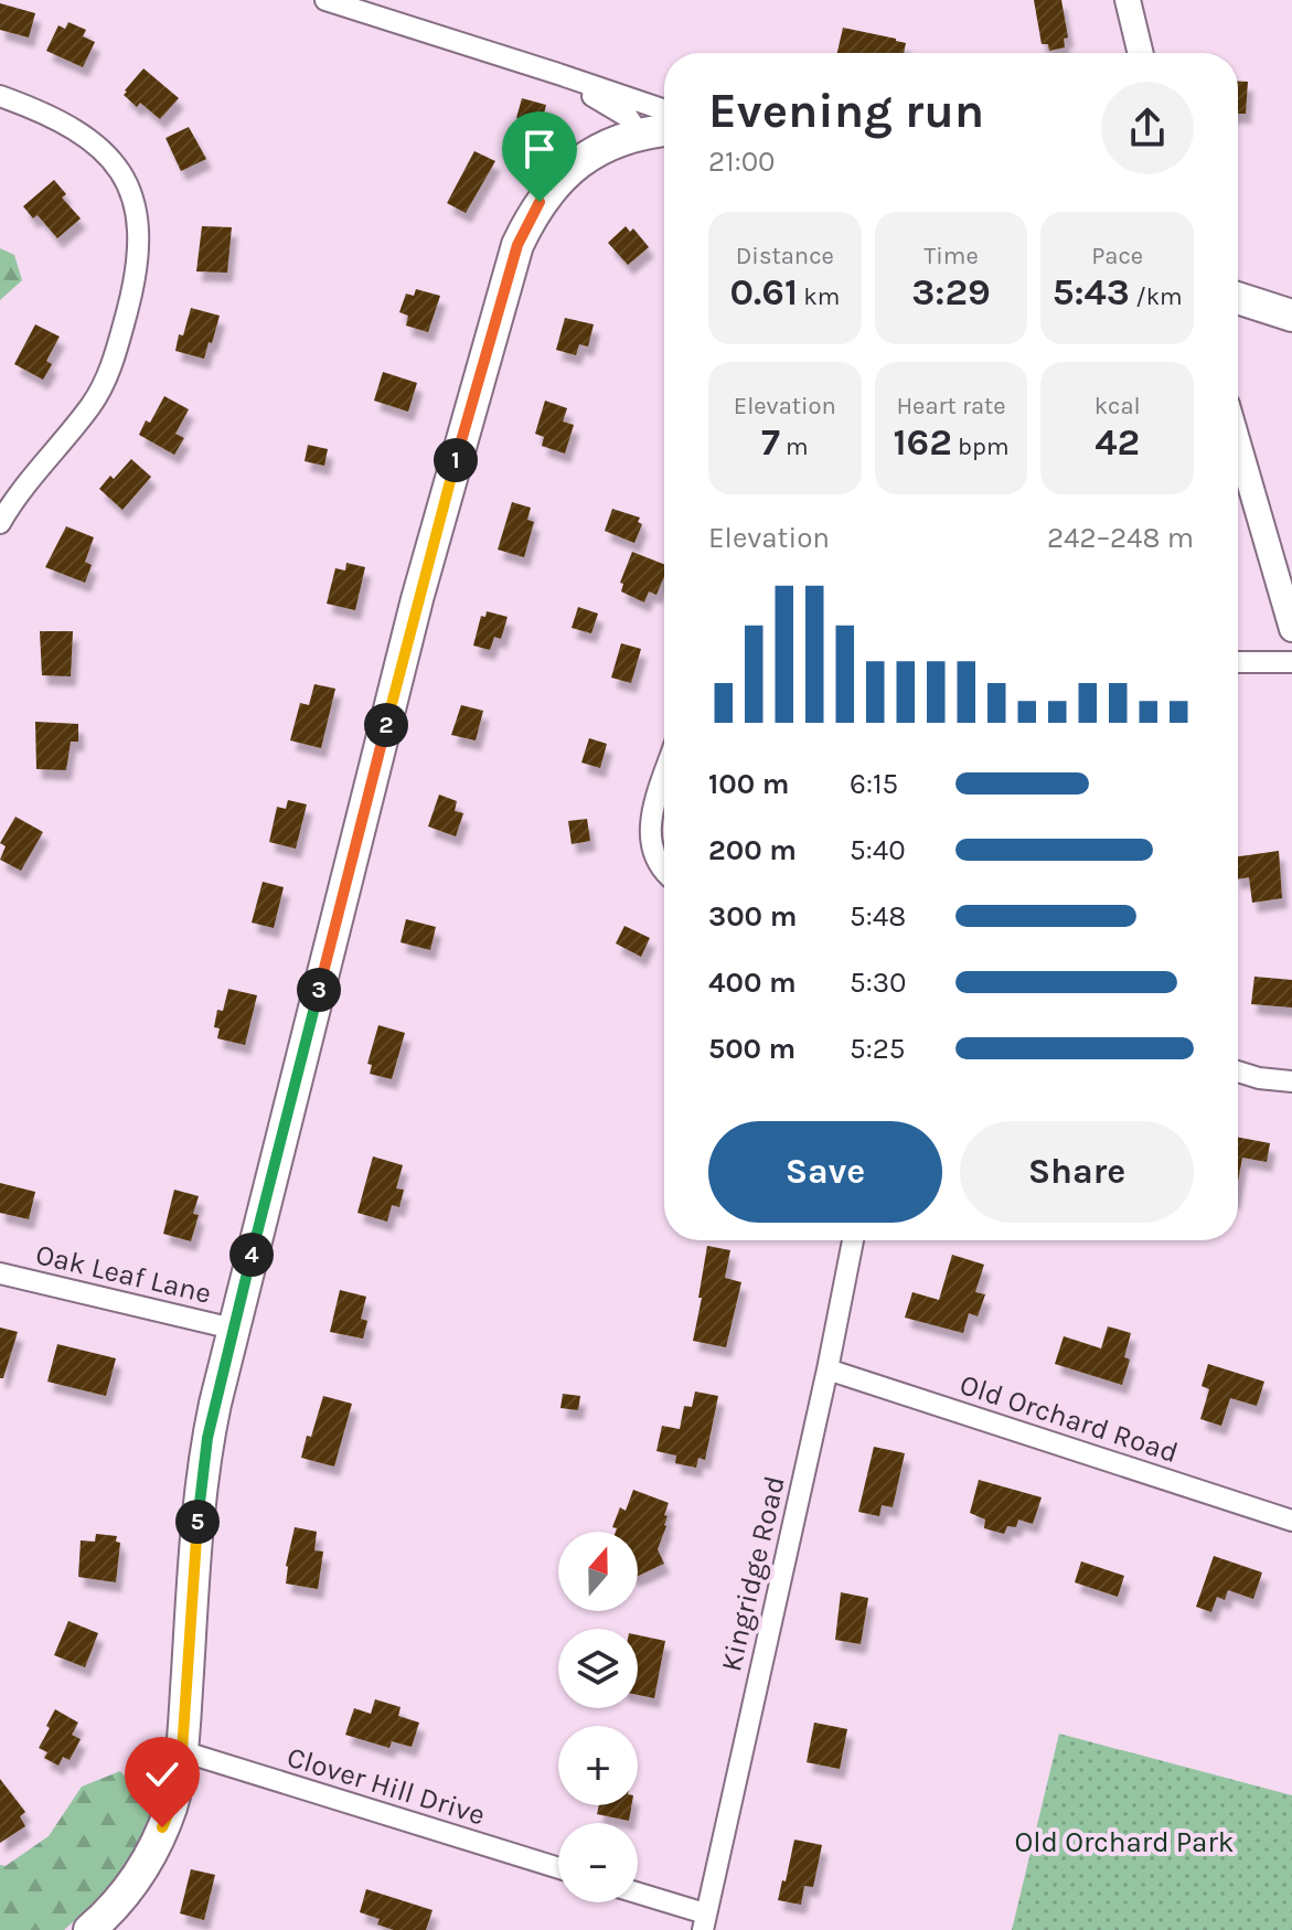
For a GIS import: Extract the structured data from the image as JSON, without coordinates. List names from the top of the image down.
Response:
{
  "streets": {
    "street": [
      "Oak Leaf Lane",
      "Old Orchard Road",
      "Kingridge Road",
      "Clover Hill Drive"
    ]
  },
  "crossings": [
    ["Old Orchard Road", "Kingridge Road"]
  ],
  "parks": ["Old Orchard Park"],
  "north": "top",
  "page": {
    "heading": ["Evening run", "21:00"],
    "stats": [
      ["Distance", "0.61 km"],
      ["Time", "3:29"],
      ["Pace", "5:43 /km"],
      ["Elevation", "7 m"],
      ["Heart rate", "162 bpm"],
      ["kcal", "42"]
    ],
    "pins": [
      "1",
      "2",
      "3",
      "4",
      "5"
    ],
    "chart": ["Elevation", "242–248 m"],
    "list": [
      {
        "name": "100 m",
        "note": "6:15"
      },
      {
        "name": "200 m",
        "note": "5:40"
      },
      {
        "name": "300 m",
        "note": "5:48"
      },
      {
        "name": "400 m",
        "note": "5:30"
      },
      {
        "name": "500 m",
        "note": "5:25"
      }
    ],
    "buttons": ["Save", "Share"],
    "map_buttons": ["+", "−"]
  }
}
